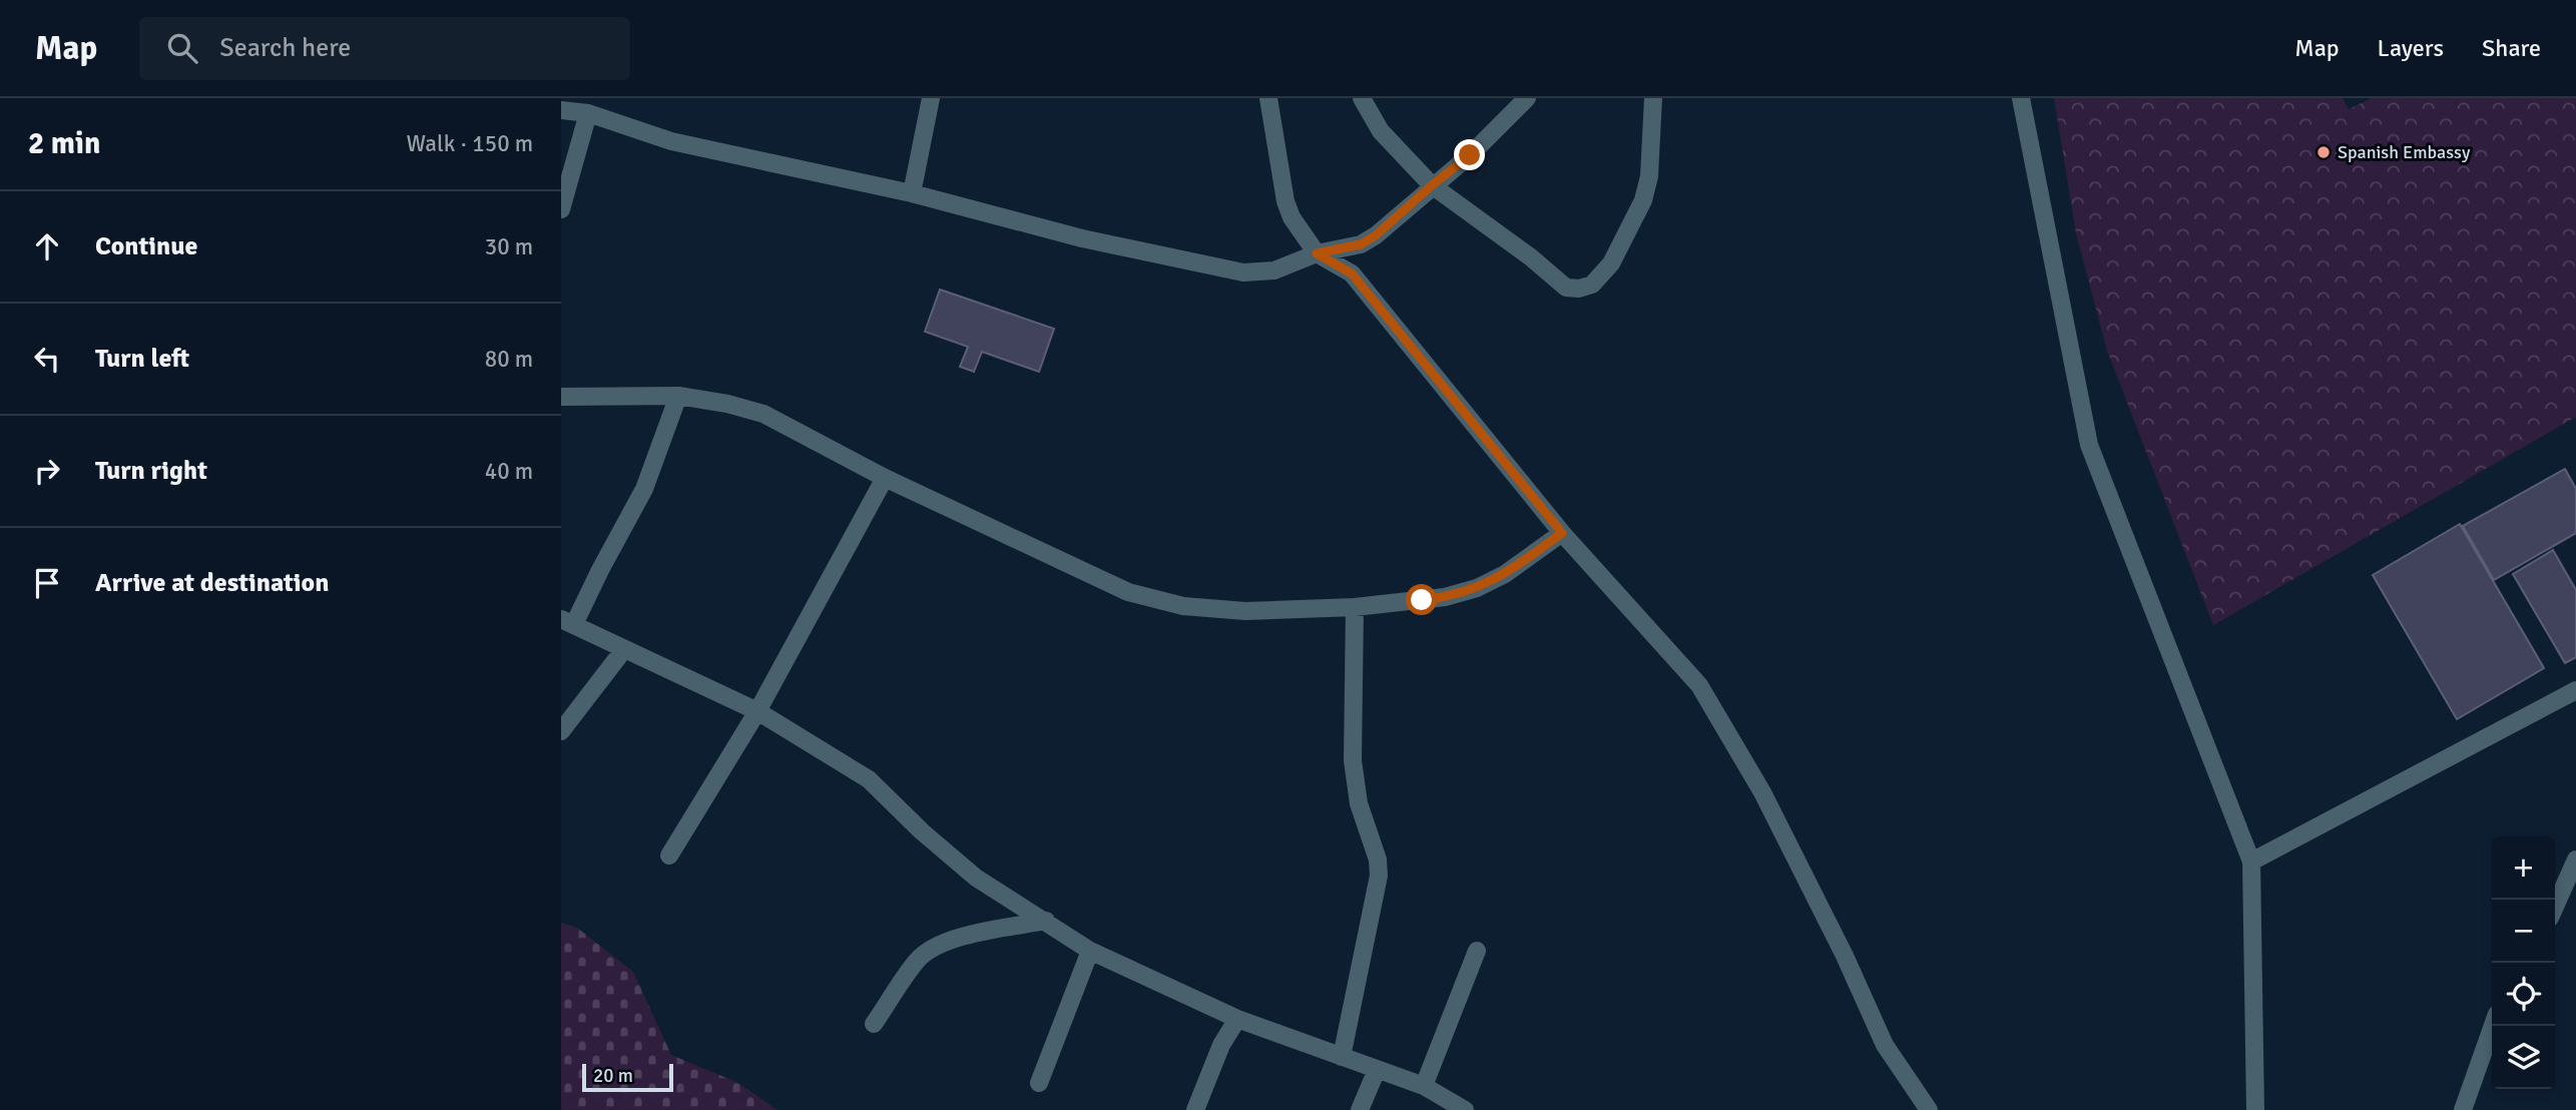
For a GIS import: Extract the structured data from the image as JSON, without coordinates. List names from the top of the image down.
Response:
{
  "places": ["Spanish Embassy"],
  "scale_bar": "20 m",
  "page": {
    "header": "Map",
    "search": "Search here",
    "nav": ["Map", "Layers", "Share"],
    "heading": ["2 min", "Walk · 150 m"],
    "list": [
      ["Continue", "30 m"],
      ["Turn left", "80 m"],
      ["Turn right", "40 m"],
      "Arrive at destination"
    ],
    "map_buttons": ["+", "−"],
    "scale": "20 m"
  }
}
